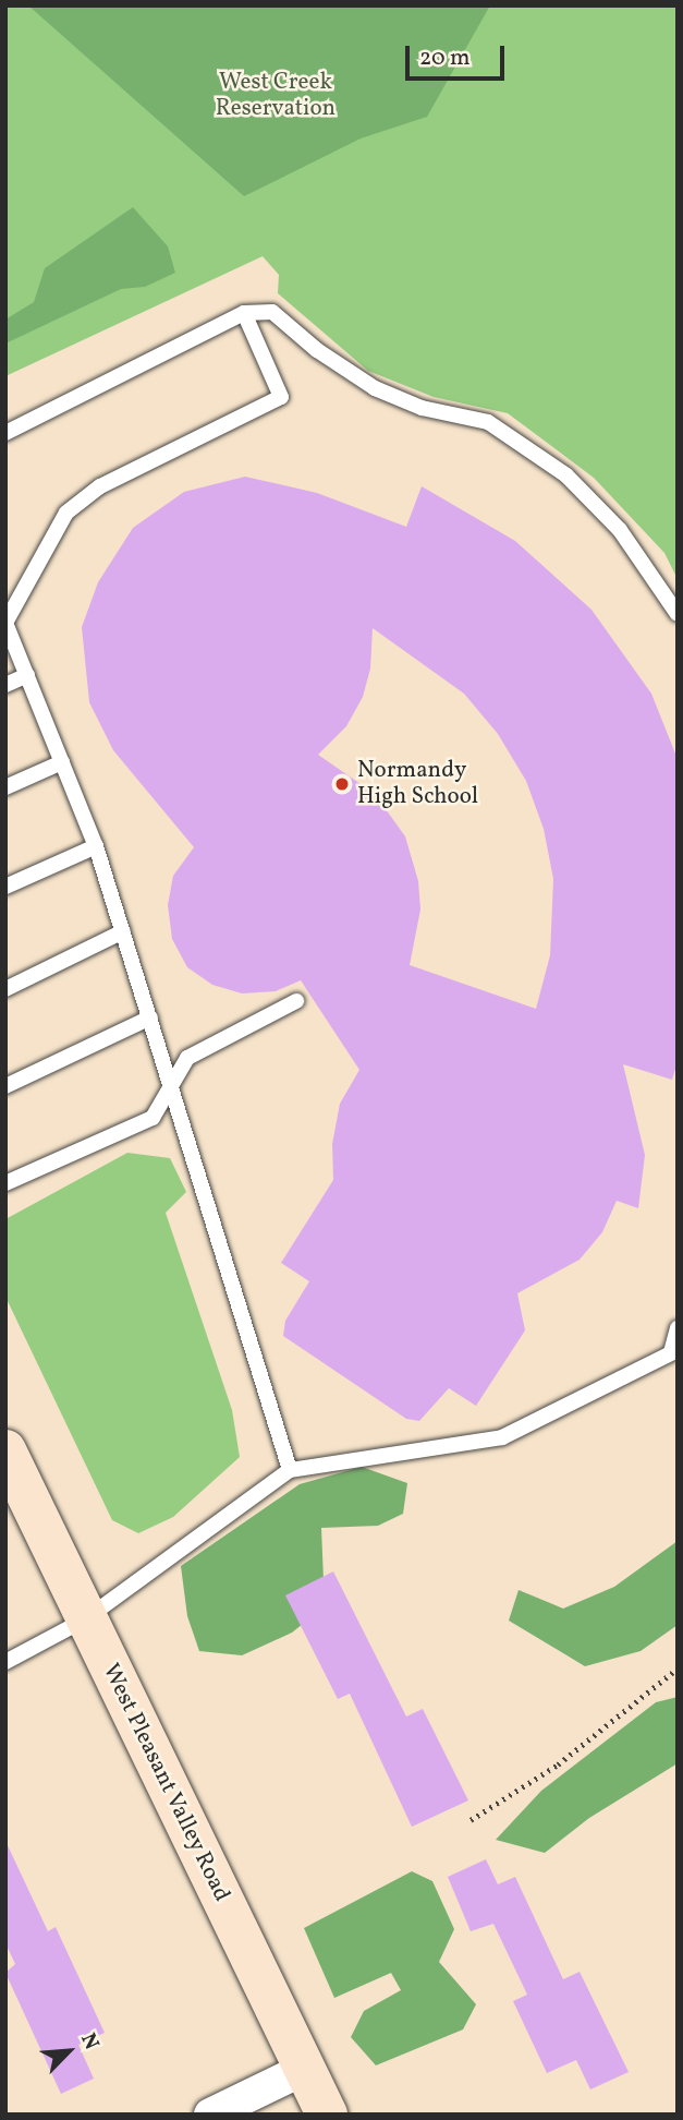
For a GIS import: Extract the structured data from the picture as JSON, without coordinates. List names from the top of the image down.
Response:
{
  "streets": {
    "main road": ["West Pleasant Valley Road"]
  },
  "parks": ["West Creek Reservation"],
  "places": ["Normandy High School"],
  "scale_bar": "20 m",
  "north": "top right"
}
